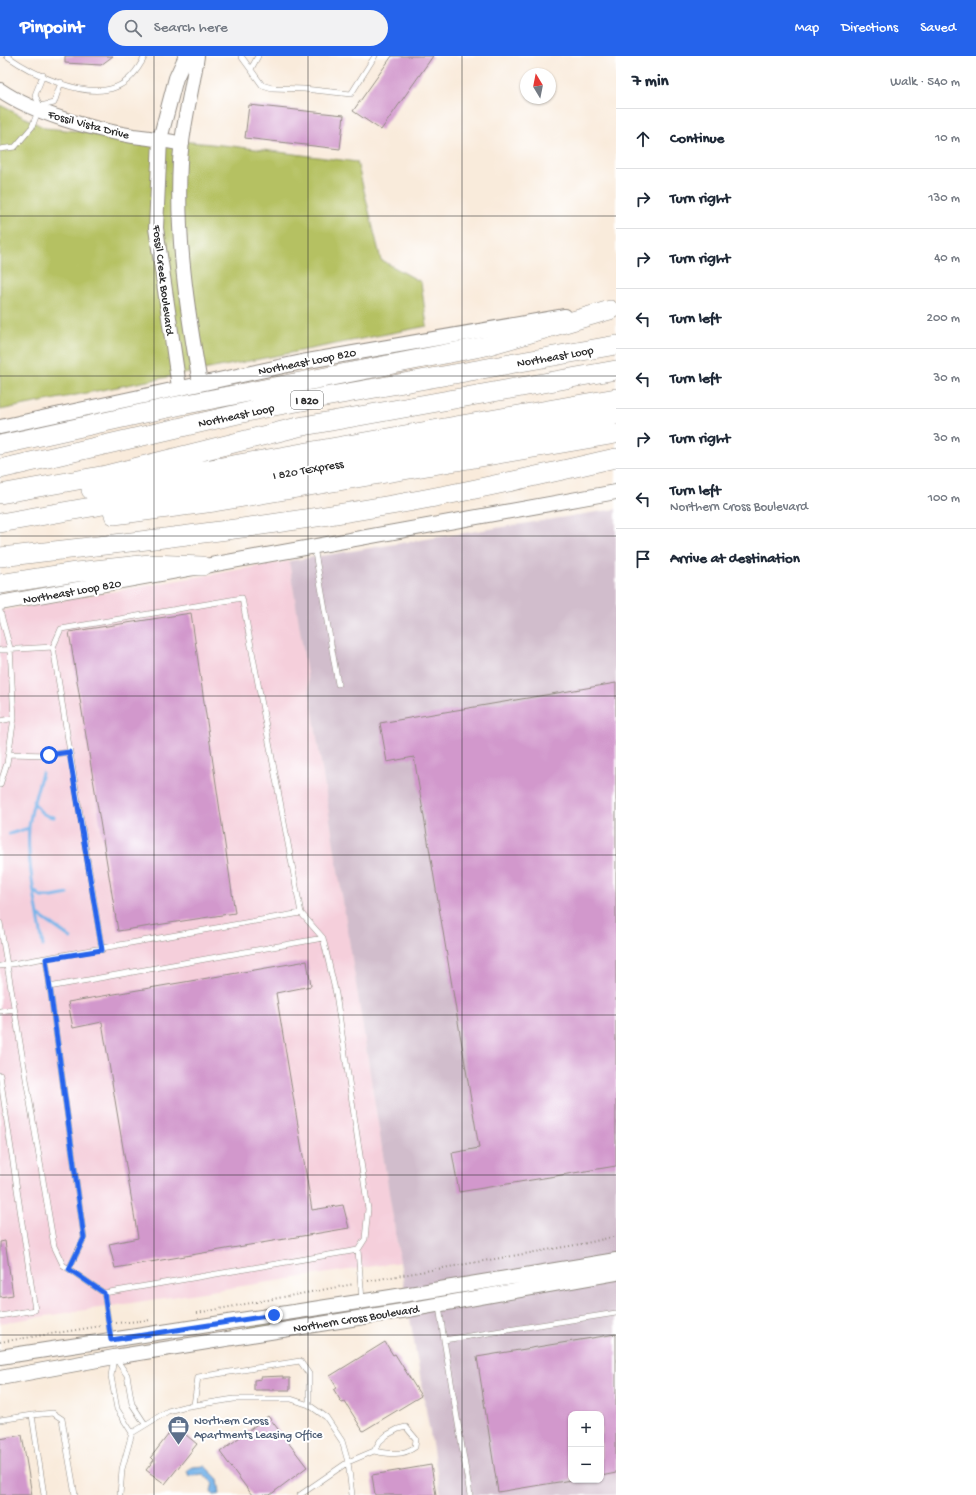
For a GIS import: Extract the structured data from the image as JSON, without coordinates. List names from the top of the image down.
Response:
{
  "streets": {
    "highway": ["Northeast Loop", "I 820", "I 820 TEXpress"],
    "main road": [
      "Fossil Vista Drive",
      "Fossil Creek Boulevard",
      "Northeast Loop 820",
      "Northern Cross Boulevard"
    ]
  },
  "crossings": [
    ["Fossil Vista Drive", "Fossil Creek Boulevard"],
    ["Fossil Creek Boulevard", "Northeast Loop 820"]
  ],
  "places": {
    "office": ["Northern Cross Apartments Leasing Office"]
  },
  "north": "top",
  "page": {
    "header": "Pinpoint",
    "search": "Search here",
    "nav": ["Map", "Directions", "Saved"],
    "heading": ["7 min", "Walk · 540 m"],
    "list": [
      ["Continue", "10 m"],
      ["Turn right", "130 m"],
      ["Turn right", "40 m"],
      ["Turn left", "200 m"],
      ["Turn left", "30 m"],
      ["Turn right", "30 m"],
      ["Turn left", "Northern Cross Boulevard", "100 m"],
      "Arrive at destination"
    ],
    "map_buttons": ["+", "−"]
  }
}
